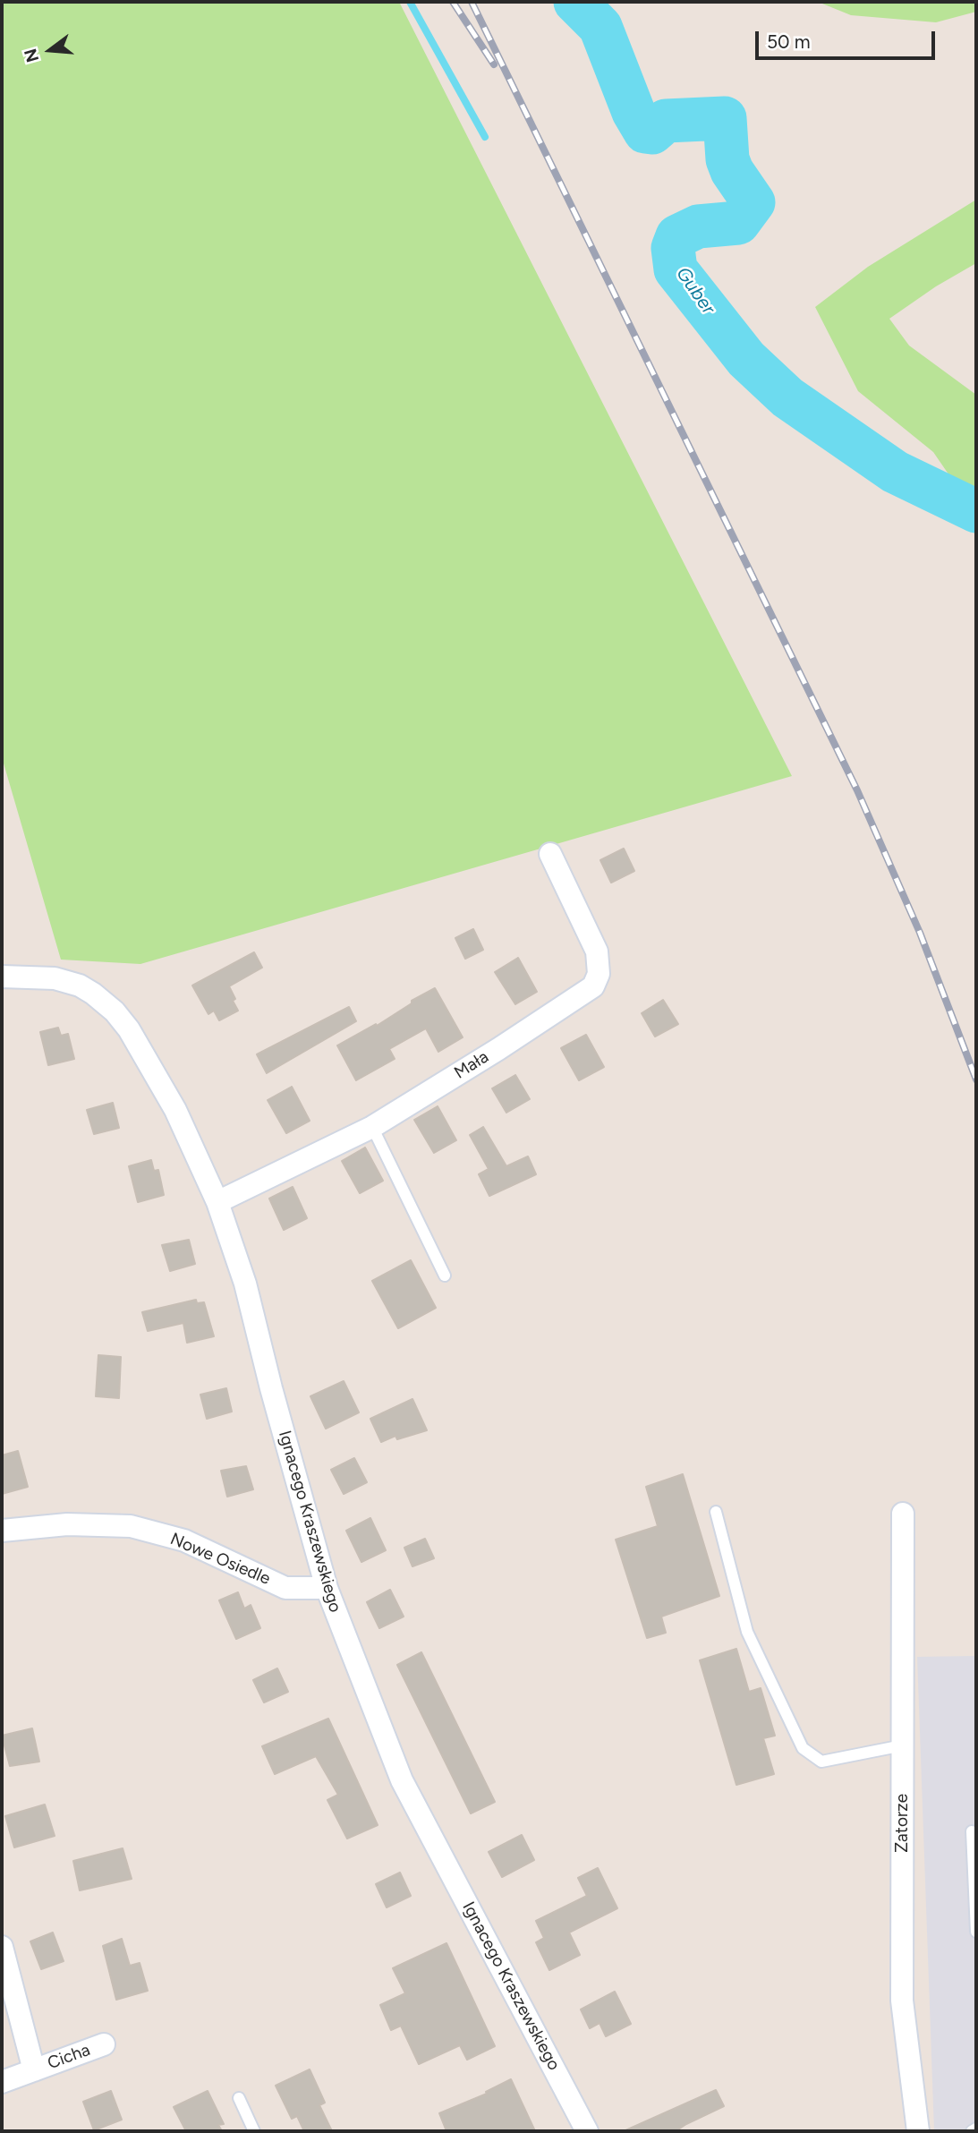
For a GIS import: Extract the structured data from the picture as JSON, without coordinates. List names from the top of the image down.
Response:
{
  "streets": {
    "street": [
      "Mała",
      "Ignacego Kraszewskiego",
      "Nowe Osiedle",
      "Zatorze",
      "Cicha"
    ]
  },
  "crossings": [
    ["Mała", "Ignacego Kraszewskiego"],
    ["Ignacego Kraszewskiego", "Nowe Osiedle"]
  ],
  "water": ["Guber"],
  "scale_bar": "50 m",
  "north": "left"
}
